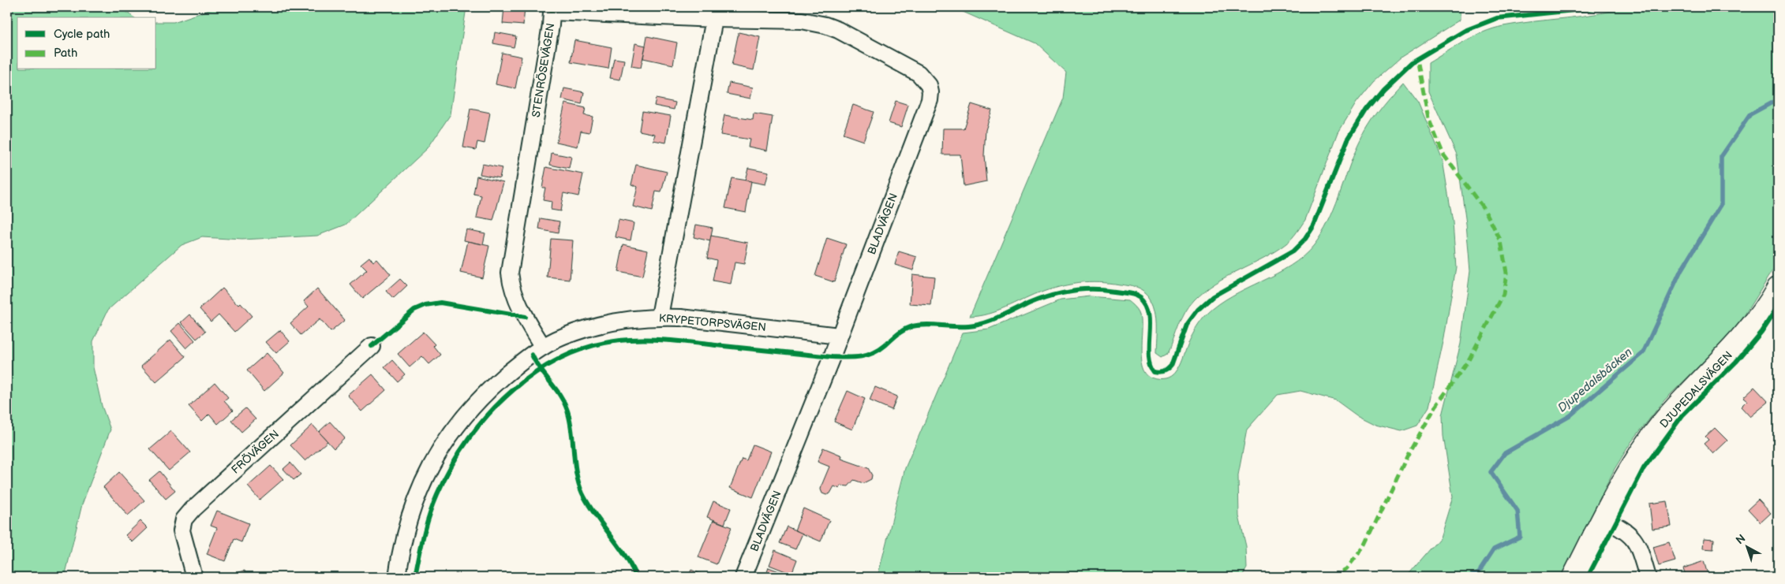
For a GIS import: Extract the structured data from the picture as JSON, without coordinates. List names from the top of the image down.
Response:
{
  "streets": {
    "street": [
      "STENRÖSEVÄGEN",
      "BLADVÄGEN",
      "KRYPETORPSVÄGEN",
      "DJUPEDALSVÄGEN",
      "FRÖVÄGEN"
    ]
  },
  "crossings": [
    ["STENRÖSEVÄGEN", "BLADVÄGEN"],
    ["STENRÖSEVÄGEN", "KRYPETORPSVÄGEN"],
    ["BLADVÄGEN", "KRYPETORPSVÄGEN"]
  ],
  "water": ["Djupedalsbäcken"],
  "legend": ["Cycle path", "Path"],
  "north": "top left"
}
